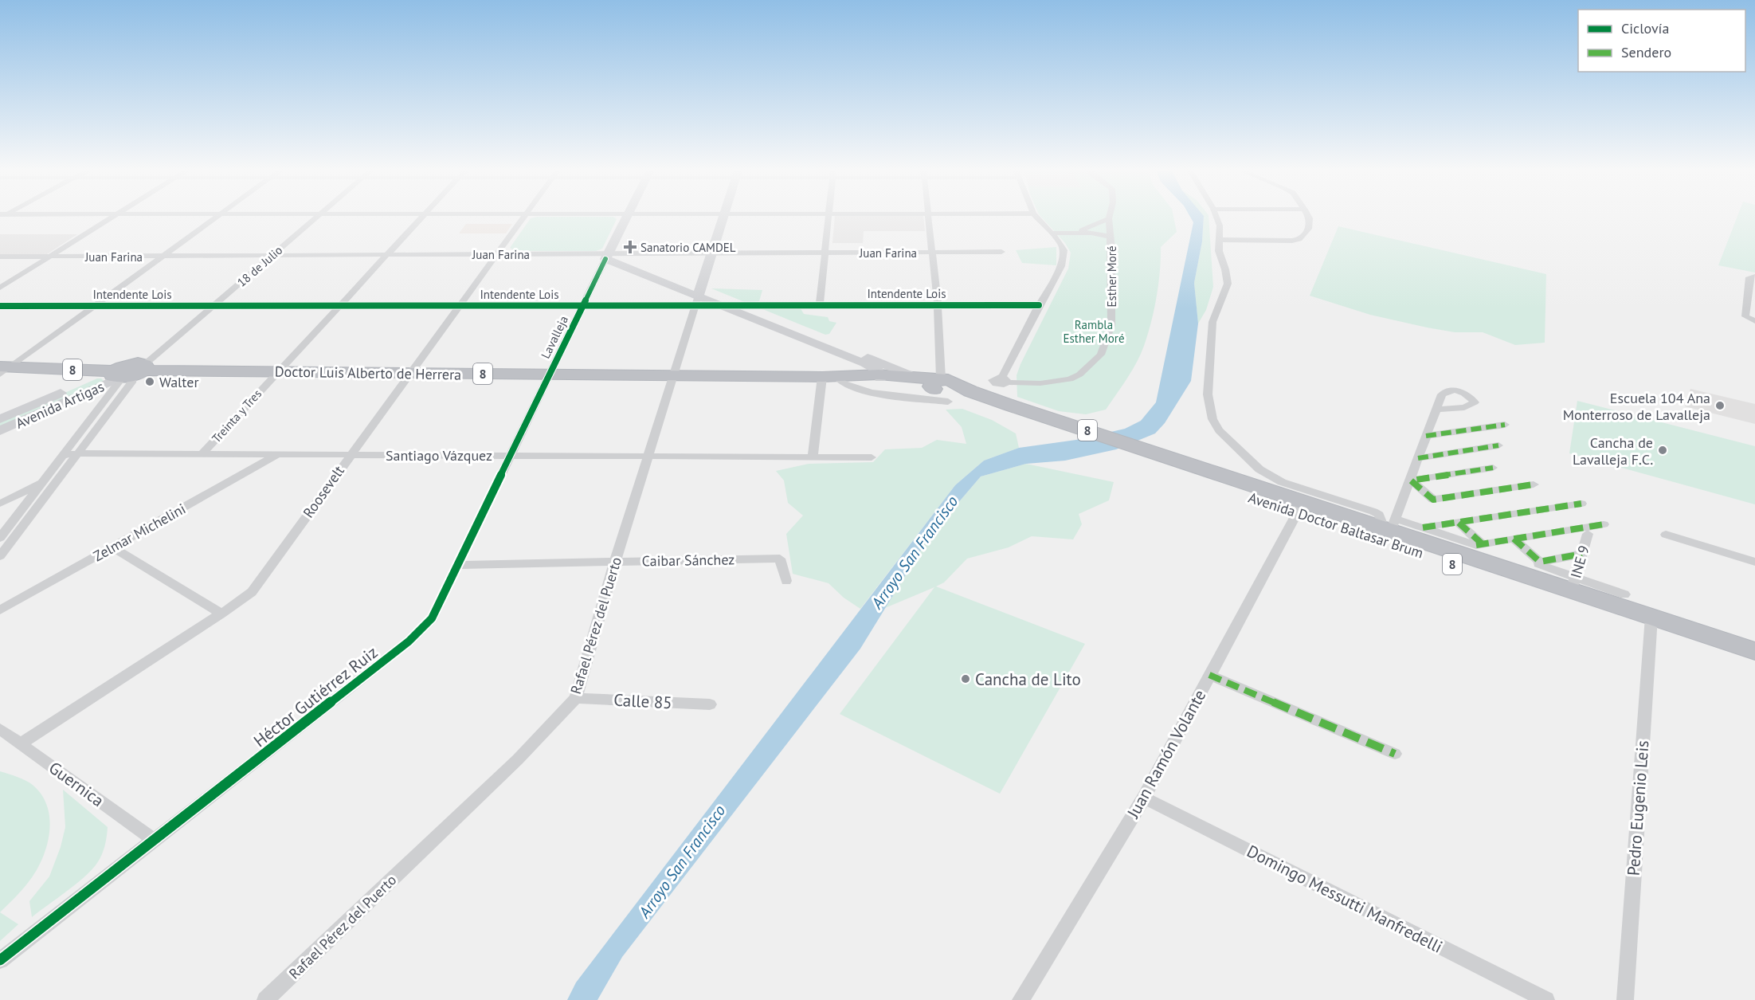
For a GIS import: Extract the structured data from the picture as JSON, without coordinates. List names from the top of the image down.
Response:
{
  "streets": {
    "highway": ["8", "Doctor Luis Alberto de Herrera", "Avenida Doctor Baltasar Brum"],
    "main road": ["Lavalleja", "Avenida Artigas", "Rafael Pérez del Puerto"],
    "street": [
      "Juan Farina",
      "18 de Julio",
      "Esther Moré",
      "Intendente Lois",
      "Treinta y Tres",
      "Santiago Vázquez",
      "Roosevelt",
      "Zelmar Michelini",
      "Caibar Sánchez",
      "INE 9",
      "Héctor Gutiérrez Ruiz",
      "Calle 85",
      "Juan Ramón Volante",
      "Guernica",
      "Pedro Eugenio Leis",
      "Domingo Messutti Manfredelli"
    ]
  },
  "crossings": [
    ["Juan Farina", "18 de Julio"],
    ["Juan Farina", "Lavalleja"],
    ["Juan Farina", "Treinta y Tres"],
    ["Juan Farina", "Roosevelt"],
    ["Juan Farina", "Rafael Pérez del Puerto"],
    ["18 de Julio", "Intendente Lois"],
    ["18 de Julio", "Doctor Luis Alberto de Herrera"],
    ["18 de Julio", "Avenida Artigas"],
    ["Esther Moré", "Intendente Lois"],
    ["Intendente Lois", "Lavalleja"],
    ["Intendente Lois", "Treinta y Tres"],
    ["Intendente Lois", "Roosevelt"],
    ["Intendente Lois", "Rafael Pérez del Puerto"],
    ["Lavalleja", "Doctor Luis Alberto de Herrera"],
    ["Lavalleja", "Héctor Gutiérrez Ruiz"],
    ["Doctor Luis Alberto de Herrera", "Avenida Artigas"],
    ["Doctor Luis Alberto de Herrera", "Treinta y Tres"],
    ["Doctor Luis Alberto de Herrera", "Roosevelt"],
    ["Doctor Luis Alberto de Herrera", "Avenida Doctor Baltasar Brum"],
    ["Doctor Luis Alberto de Herrera", "Rafael Pérez del Puerto"],
    ["Doctor Luis Alberto de Herrera", "Héctor Gutiérrez Ruiz"],
    ["Treinta y Tres", "Santiago Vázquez"],
    ["Santiago Vázquez", "Roosevelt"],
    ["Santiago Vázquez", "Zelmar Michelini"],
    ["Santiago Vázquez", "Rafael Pérez del Puerto"],
    ["Santiago Vázquez", "Héctor Gutiérrez Ruiz"],
    ["Roosevelt", "Guernica"],
    ["Avenida Doctor Baltasar Brum", "INE 9"],
    ["Avenida Doctor Baltasar Brum", "Juan Ramón Volante"],
    ["Avenida Doctor Baltasar Brum", "Pedro Eugenio Leis"],
    ["Caibar Sánchez", "Rafael Pérez del Puerto"],
    ["Caibar Sánchez", "Héctor Gutiérrez Ruiz"],
    ["Rafael Pérez del Puerto", "Calle 85"],
    ["Héctor Gutiérrez Ruiz", "Guernica"],
    ["Juan Ramón Volante", "Domingo Messutti Manfredelli"]
  ],
  "water": ["Arroyo San Francisco"],
  "parks": ["Rambla Esther Moré"],
  "places": {
    "health": ["Sanatorio CAMDEL"],
    "other": [
      "Walter",
      "Escuela 104 Ana Monterroso de Lavalleja",
      "Cancha de Lavalleja F.C.",
      "Cancha de Lito"
    ]
  },
  "legend": ["Ciclovía", "Sendero"]
}
